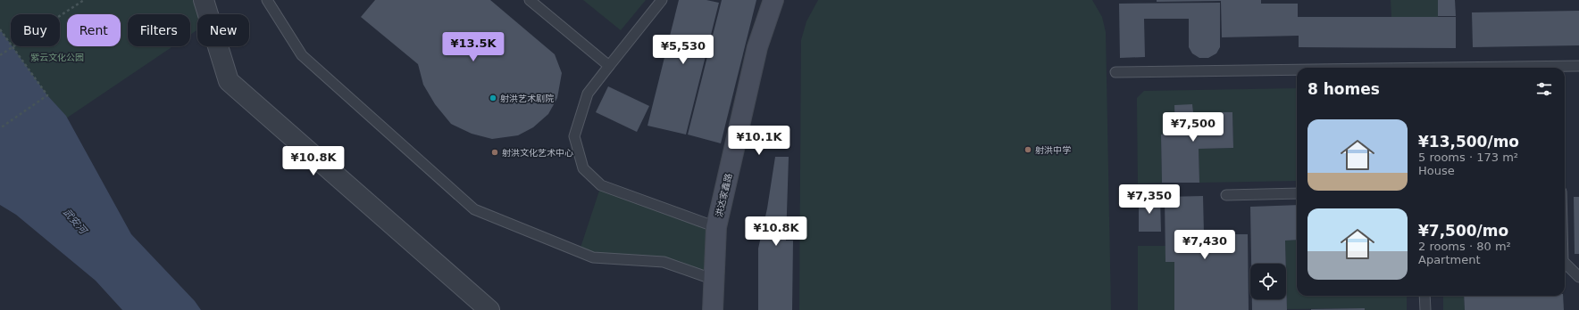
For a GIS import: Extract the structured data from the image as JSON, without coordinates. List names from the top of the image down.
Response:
{
  "streets": {
    "main road": ["洪达家鑫路"]
  },
  "water": ["武安河"],
  "parks": ["紫云文化公园"],
  "places": ["射洪艺术剧院", "射洪中学", "射洪文化艺术中心"],
  "page": {
    "chip": [
      "Buy",
      "Rent",
      "Filters",
      "New"
    ],
    "price": [
      "¥13.5K",
      "¥5,530",
      "¥7,500",
      "¥10.1K",
      "¥10.8K",
      "¥7,350",
      "¥10.8K",
      "¥7,430"
    ],
    "heading": "8 homes",
    "list": [
      {
        "name": "¥13,500/mo",
        "note": "5 rooms · 173 m² · House"
      },
      {
        "name": "¥7,500/mo",
        "note": "2 rooms · 80 m² · Apartment"
      }
    ]
  }
}
